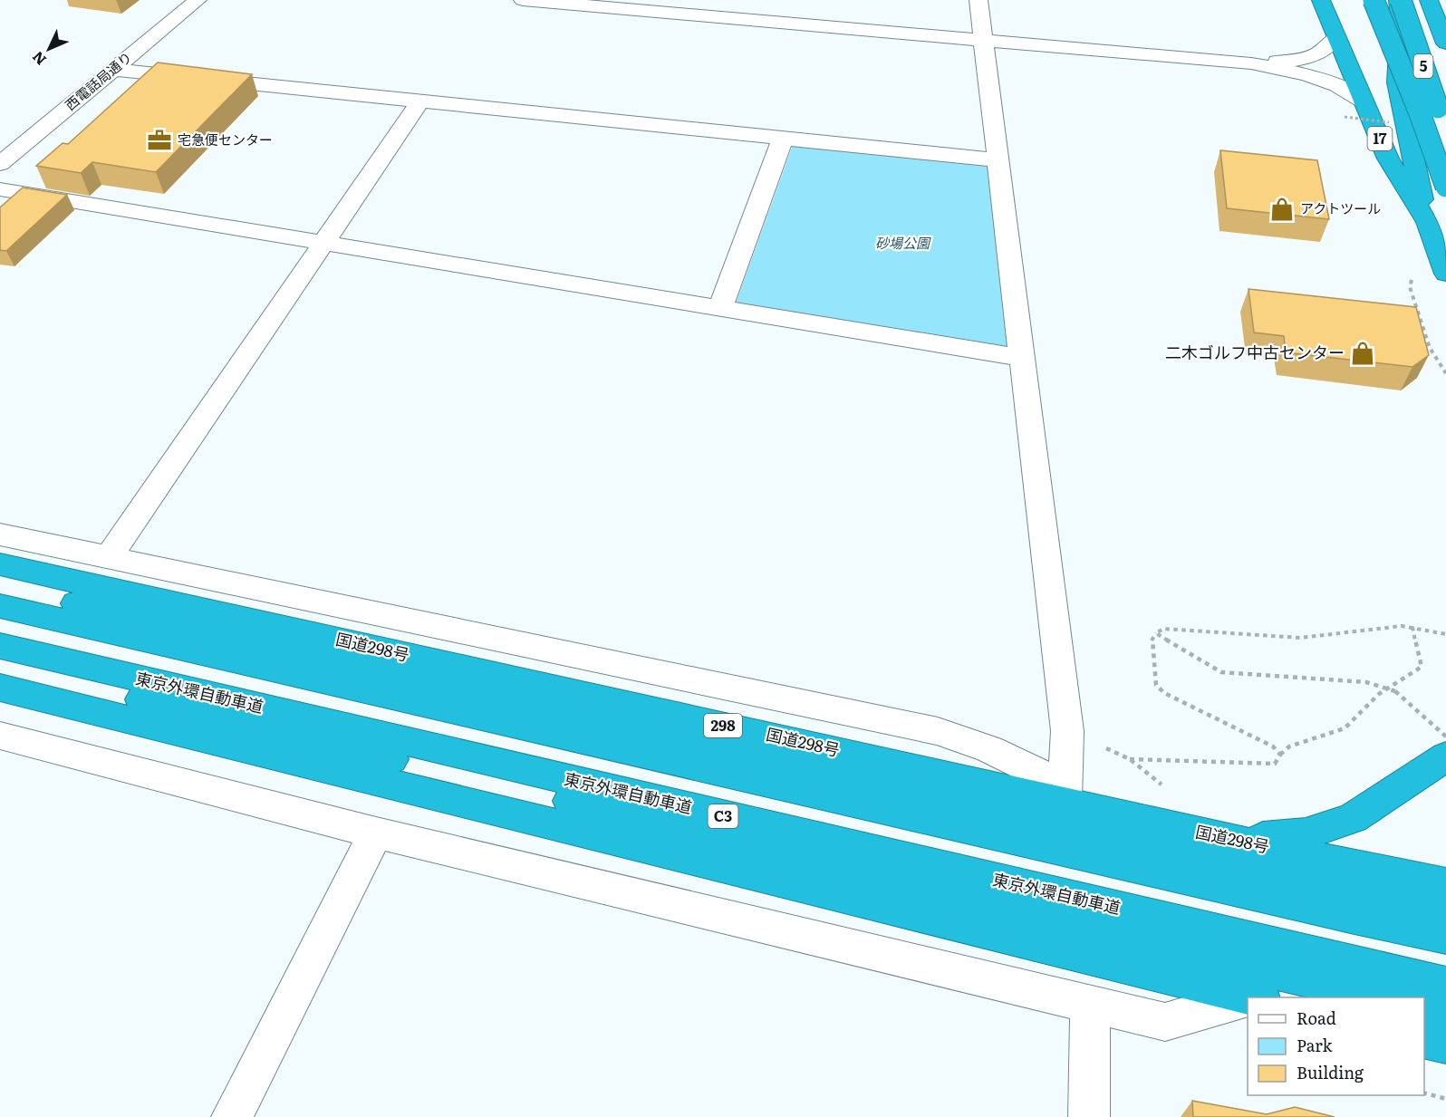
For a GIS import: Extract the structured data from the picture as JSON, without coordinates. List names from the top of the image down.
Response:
{
  "streets": {
    "highway": [
      "5",
      "17",
      "国道298号",
      "東京外環自動車道",
      "298",
      "C3"
    ],
    "street": ["西電話局通り"]
  },
  "crossings": [
    ["5", "17"]
  ],
  "parks": ["砂場公園"],
  "places": {
    "office": ["宅急便センター"],
    "shop": ["アクトツール", "二木ゴルフ中古センター"]
  },
  "legend": ["Road", "Park", "Building"],
  "north": "bottom left"
}
